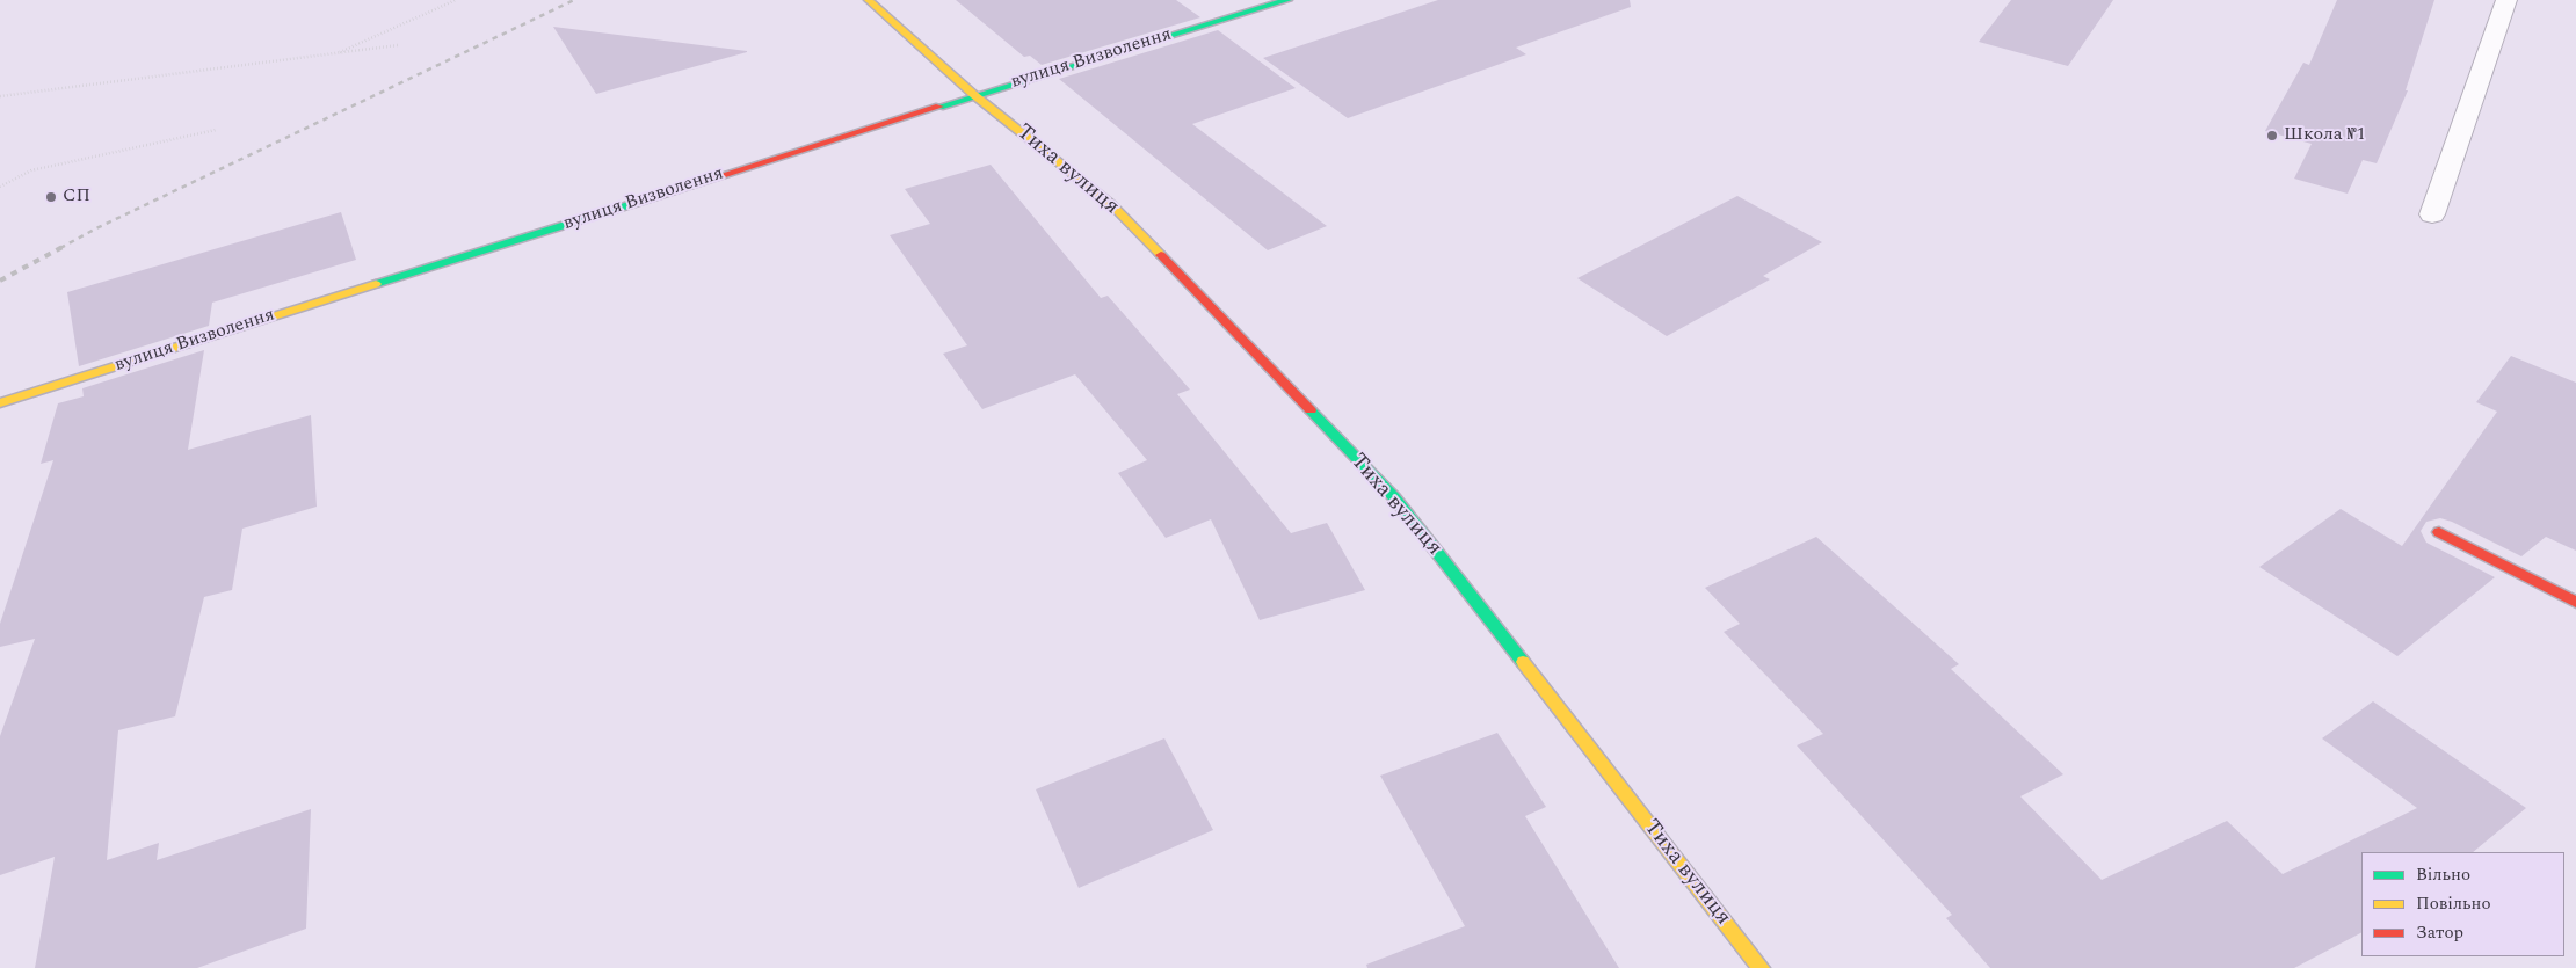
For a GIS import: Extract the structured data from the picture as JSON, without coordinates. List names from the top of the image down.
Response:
{
  "streets": {
    "street": ["вулиця Визволення", "Тиха вулиця"]
  },
  "crossings": [
    ["вулиця Визволення", "Тиха вулиця"]
  ],
  "places": ["Школа №1", "СП"],
  "legend": ["Вільно", "Повільно", "Затор"]
}
